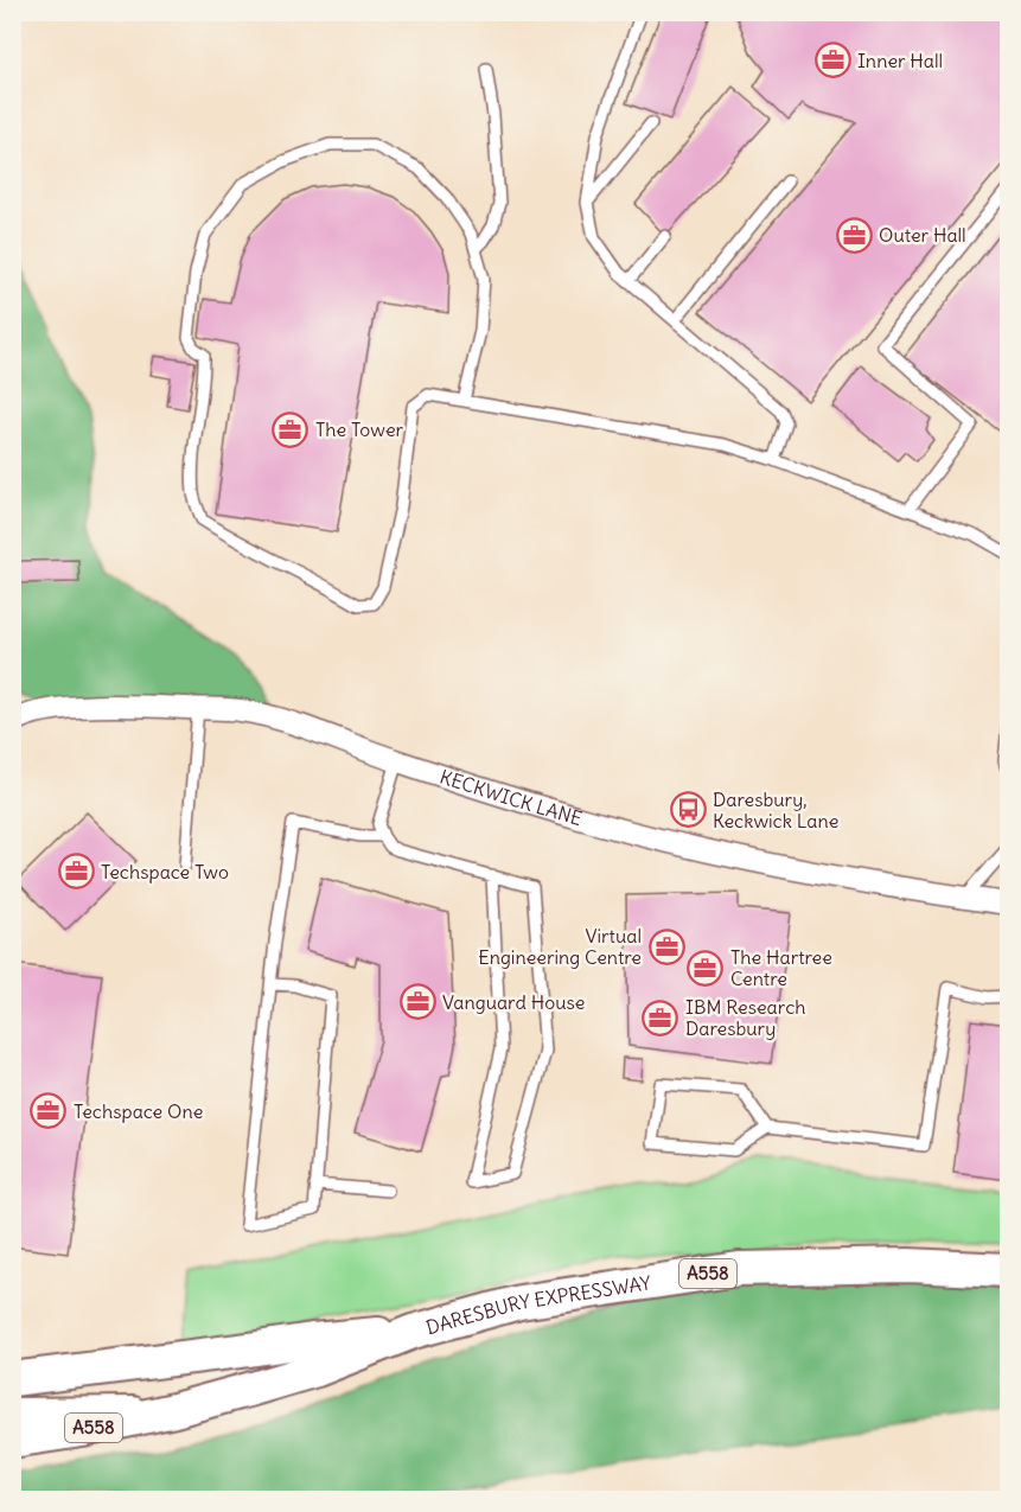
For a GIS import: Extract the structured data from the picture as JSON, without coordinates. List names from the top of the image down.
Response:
{
  "streets": {
    "main road": ["A558", "DARESBURY EXPRESSWAY"],
    "street": ["KECKWICK LANE"]
  },
  "places": {
    "office": [
      "Inner Hall",
      "Outer Hall",
      "The Tower",
      "Techspace Two",
      "Virtual Engineering Centre",
      "The Hartree Centre",
      "Vanguard House",
      "IBM Research Daresbury",
      "Techspace One"
    ],
    "bus stop": ["Daresbury, Keckwick Lane"]
  }
}
